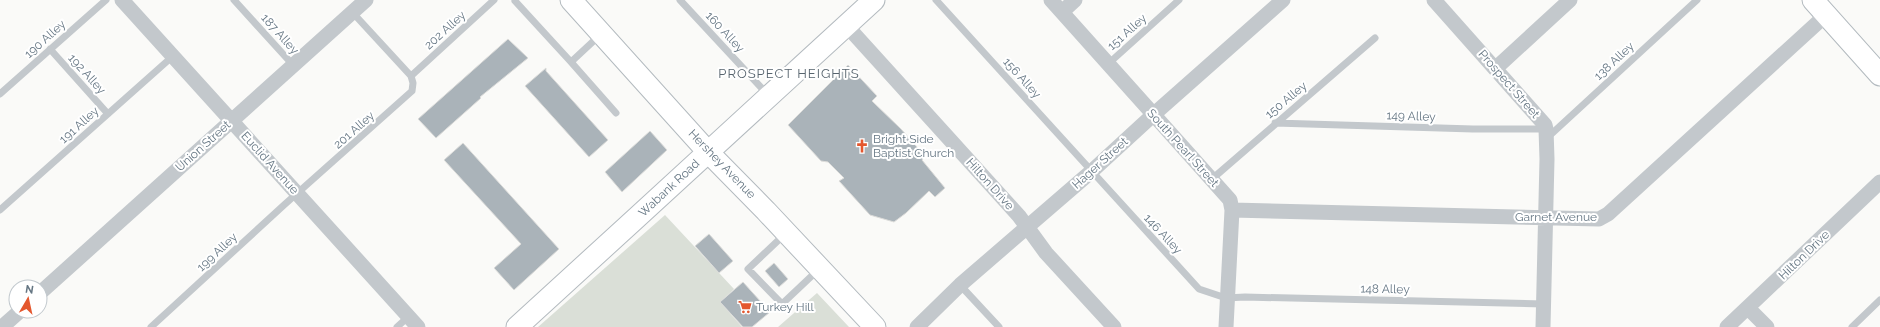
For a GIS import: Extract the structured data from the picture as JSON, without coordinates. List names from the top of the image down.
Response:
{
  "streets": {
    "street": [
      "Prospect Street",
      "Union Street",
      "South Pearl Street",
      "Euclid Avenue",
      "Hager Street",
      "Hershey Avenue",
      "Hilton Drive",
      "Wabank Road",
      "Garnet Avenue"
    ],
    "lane": [
      "202 Alley",
      "160 Alley",
      "151 Alley",
      "187 Alley",
      "190 Alley",
      "138 Alley",
      "192 Alley",
      "156 Alley",
      "150 Alley",
      "149 Alley",
      "191 Alley",
      "201 Alley",
      "146 Alley",
      "199 Alley",
      "148 Alley"
    ]
  },
  "crossings": [
    ["202 Alley", "201 Alley"],
    ["160 Alley", "Wabank Road"],
    ["151 Alley", "South Pearl Street"],
    ["187 Alley", "Union Street"],
    ["190 Alley", "192 Alley"],
    ["138 Alley", "Prospect Street"],
    ["138 Alley", "149 Alley"],
    ["192 Alley", "191 Alley"],
    ["156 Alley", "Hager Street"],
    ["156 Alley", "146 Alley"],
    ["Prospect Street", "149 Alley"],
    ["150 Alley", "149 Alley"],
    ["150 Alley", "South Pearl Street"],
    ["191 Alley", "Euclid Avenue"],
    ["201 Alley", "Euclid Avenue"],
    ["201 Alley", "199 Alley"],
    ["Union Street", "Euclid Avenue"],
    ["South Pearl Street", "Hager Street"],
    ["South Pearl Street", "Garnet Avenue"],
    ["South Pearl Street", "146 Alley"],
    ["South Pearl Street", "148 Alley"],
    ["Euclid Avenue", "199 Alley"],
    ["Hager Street", "Hilton Drive"],
    ["Hager Street", "146 Alley"],
    ["Hershey Avenue", "Wabank Road"],
    ["Hilton Drive", "Wabank Road"],
    ["146 Alley", "148 Alley"]
  ],
  "districts": ["PROSPECT HEIGHTS"],
  "places": {
    "church": ["Bright Side Baptist Church"],
    "supermarket": ["Turkey Hill"]
  },
  "north": "top"
}
